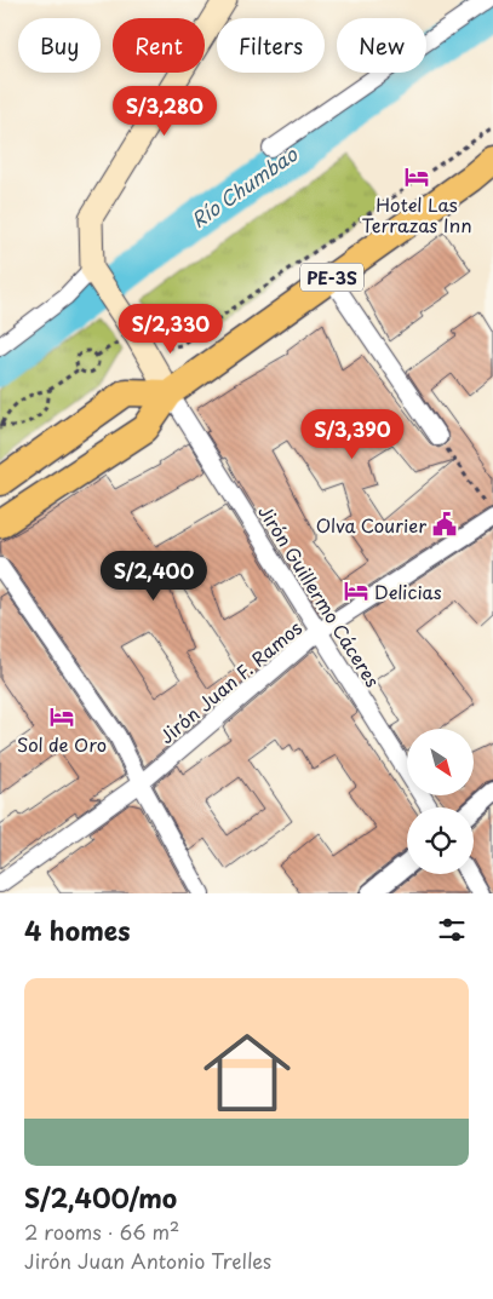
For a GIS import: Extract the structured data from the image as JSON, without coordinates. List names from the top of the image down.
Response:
{
  "streets": {
    "highway": ["PE-3S"],
    "street": ["Jirón Guillermo Cáceres", "Jirón Juan F. Ramos"]
  },
  "crossings": [
    ["PE-3S", "Jirón Guillermo Cáceres"],
    ["Jirón Guillermo Cáceres", "Jirón Juan F. Ramos"]
  ],
  "water": ["Río Chumbao"],
  "places": {
    "hotel": ["Hotel Las Terrazas Inn", "Delicias", "Sol de Oro"],
    "public building": ["Olva Courier"]
  },
  "north": "bottom right",
  "page": {
    "chip": [
      "Buy",
      "Rent",
      "Filters",
      "New"
    ],
    "price": [
      "S/3,280",
      "S/2,330",
      "S/3,390",
      "S/2,400"
    ],
    "heading": "4 homes",
    "list": [
      {
        "name": "S/2,400/mo",
        "note": "2 rooms · 66 m² · Jirón Juan Antonio Trelles"
      }
    ]
  }
}
